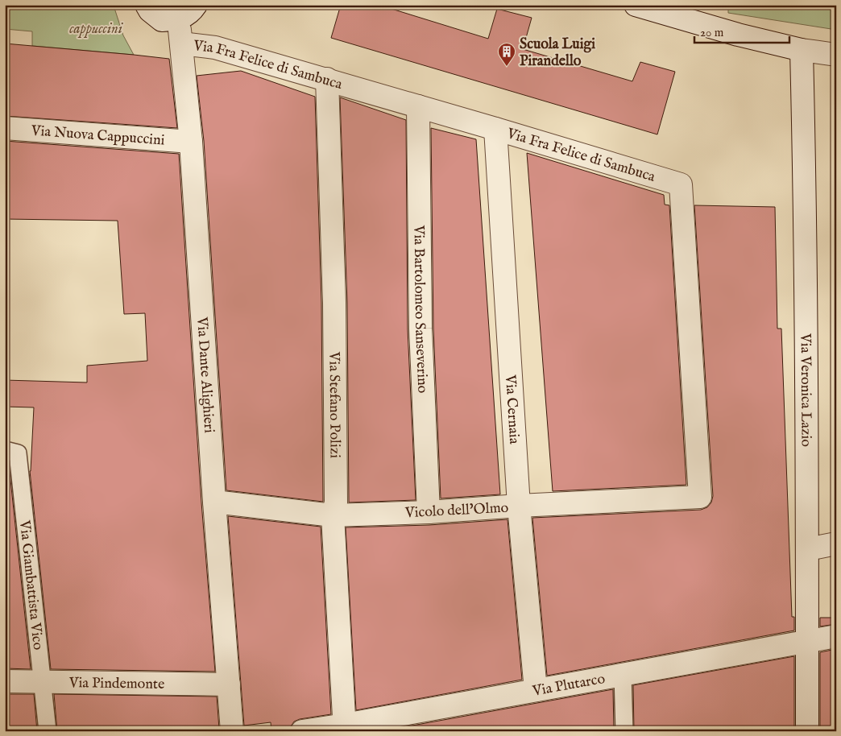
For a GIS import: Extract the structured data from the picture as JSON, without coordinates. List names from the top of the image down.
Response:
{
  "streets": {
    "street": [
      "Via Fra Felice di Sambuca",
      "Via Nuova Cappuccini",
      "Via Bartolomeo Sanseverino",
      "Via Dante Alighieri",
      "Via Veronica Lazio",
      "Via Stefano Polizi",
      "Via Cernaia",
      "Vicolo dell'Olmo",
      "Via Pindemonte",
      "Via Plutarco"
    ],
    "lane": ["Via Giambattista Vico"]
  },
  "crossings": [
    ["Via Fra Felice di Sambuca", "Via Bartolomeo Sanseverino"],
    ["Via Fra Felice di Sambuca", "Via Dante Alighieri"],
    ["Via Fra Felice di Sambuca", "Via Stefano Polizi"],
    ["Via Fra Felice di Sambuca", "Via Cernaia"],
    ["Via Fra Felice di Sambuca", "Vicolo dell'Olmo"],
    ["Via Nuova Cappuccini", "Via Dante Alighieri"],
    ["Via Bartolomeo Sanseverino", "Vicolo dell'Olmo"],
    ["Via Dante Alighieri", "Vicolo dell'Olmo"],
    ["Via Dante Alighieri", "Via Pindemonte"],
    ["Via Veronica Lazio", "Via Plutarco"],
    ["Via Stefano Polizi", "Vicolo dell'Olmo"],
    ["Via Stefano Polizi", "Via Plutarco"],
    ["Via Cernaia", "Vicolo dell'Olmo"],
    ["Via Cernaia", "Via Plutarco"],
    ["Via Giambattista Vico", "Via Pindemonte"]
  ],
  "parks": ["cappuccini"],
  "places": {
    "building": ["Scuola Luigi Pirandello"]
  },
  "scale_bar": "20 m"
}
